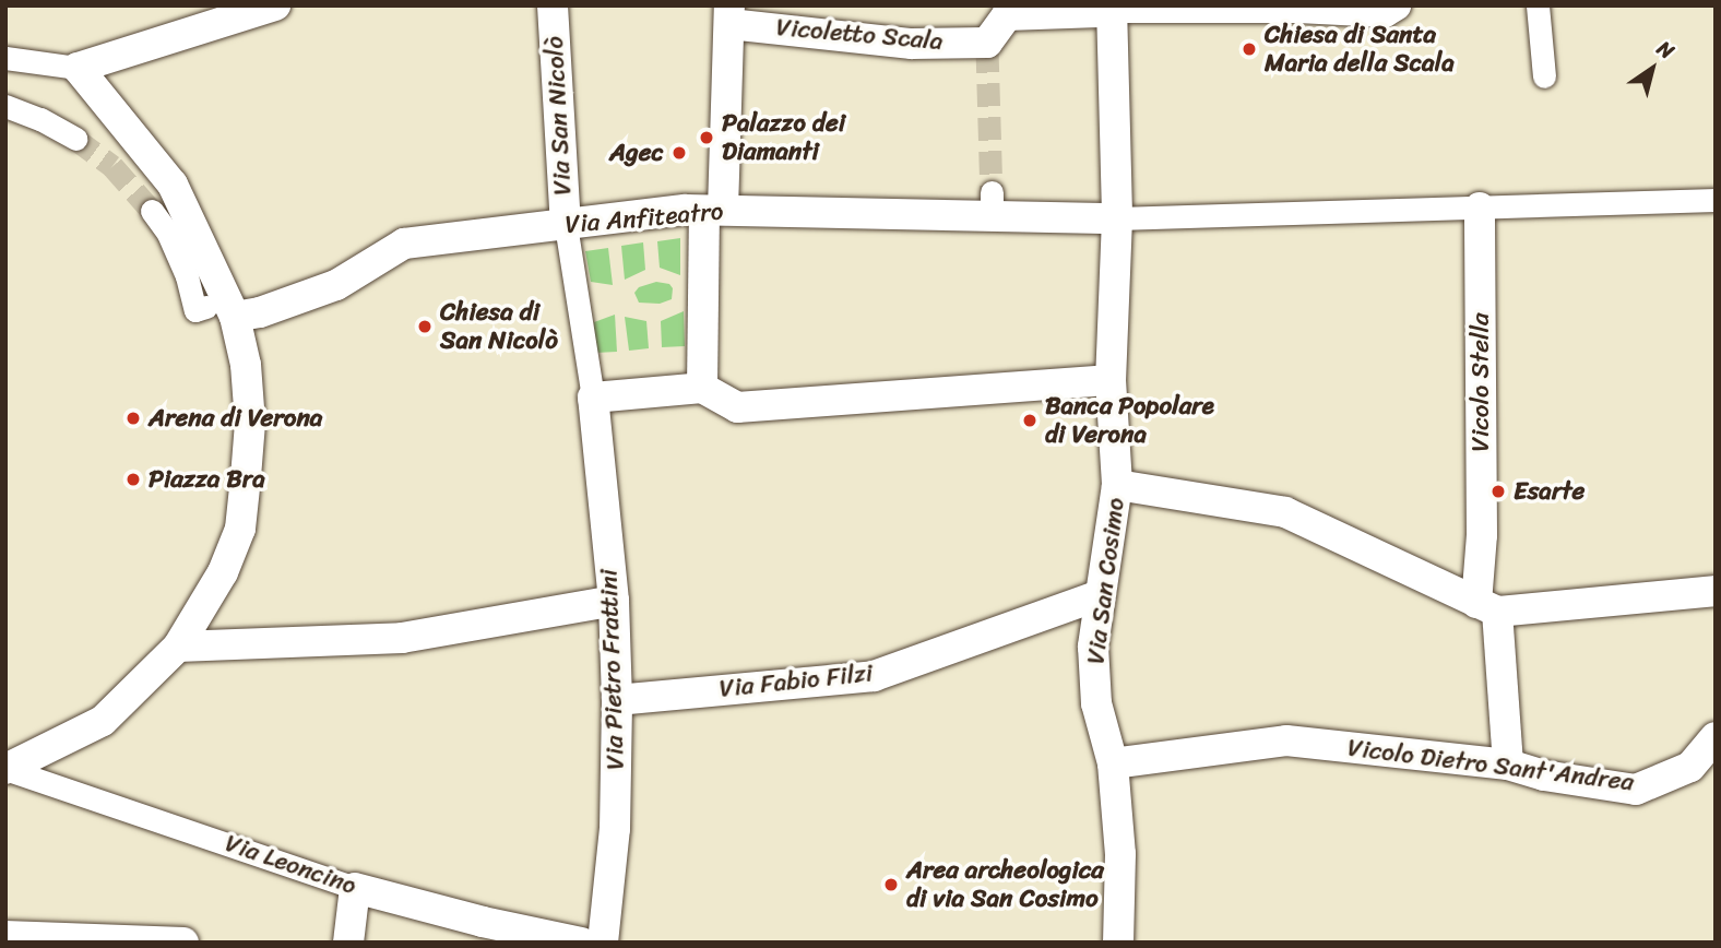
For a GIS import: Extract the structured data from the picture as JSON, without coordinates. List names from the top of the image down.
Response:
{
  "streets": {
    "street": [
      "Vicoletto Scala",
      "Via San Nicolò",
      "Via Anfiteatro",
      "Vicolo Stella",
      "Via San Cosimo",
      "Via Pietro Frattini",
      "Via Fabio Filzi",
      "Vicolo Dietro Sant'Andrea",
      "Via Leoncino"
    ]
  },
  "crossings": [
    ["Vicoletto Scala", "Via San Cosimo"],
    ["Via San Nicolò", "Via Anfiteatro"],
    ["Via Anfiteatro", "Via San Cosimo"],
    ["Vicolo Stella", "Vicolo Dietro Sant'Andrea"],
    ["Via San Cosimo", "Via Fabio Filzi"],
    ["Via San Cosimo", "Vicolo Dietro Sant'Andrea"],
    ["Via Pietro Frattini", "Via Fabio Filzi"]
  ],
  "places": [
    "Chiesa di Santa Maria della Scala",
    "Palazzo dei Diamanti",
    "Agec",
    "Chiesa di San Nicolò",
    "Arena di Verona",
    "Banca Popolare di Verona",
    "Piazza Bra",
    "Esarte",
    "Area archeologica di via San Cosimo"
  ],
  "north": "top right"
}
